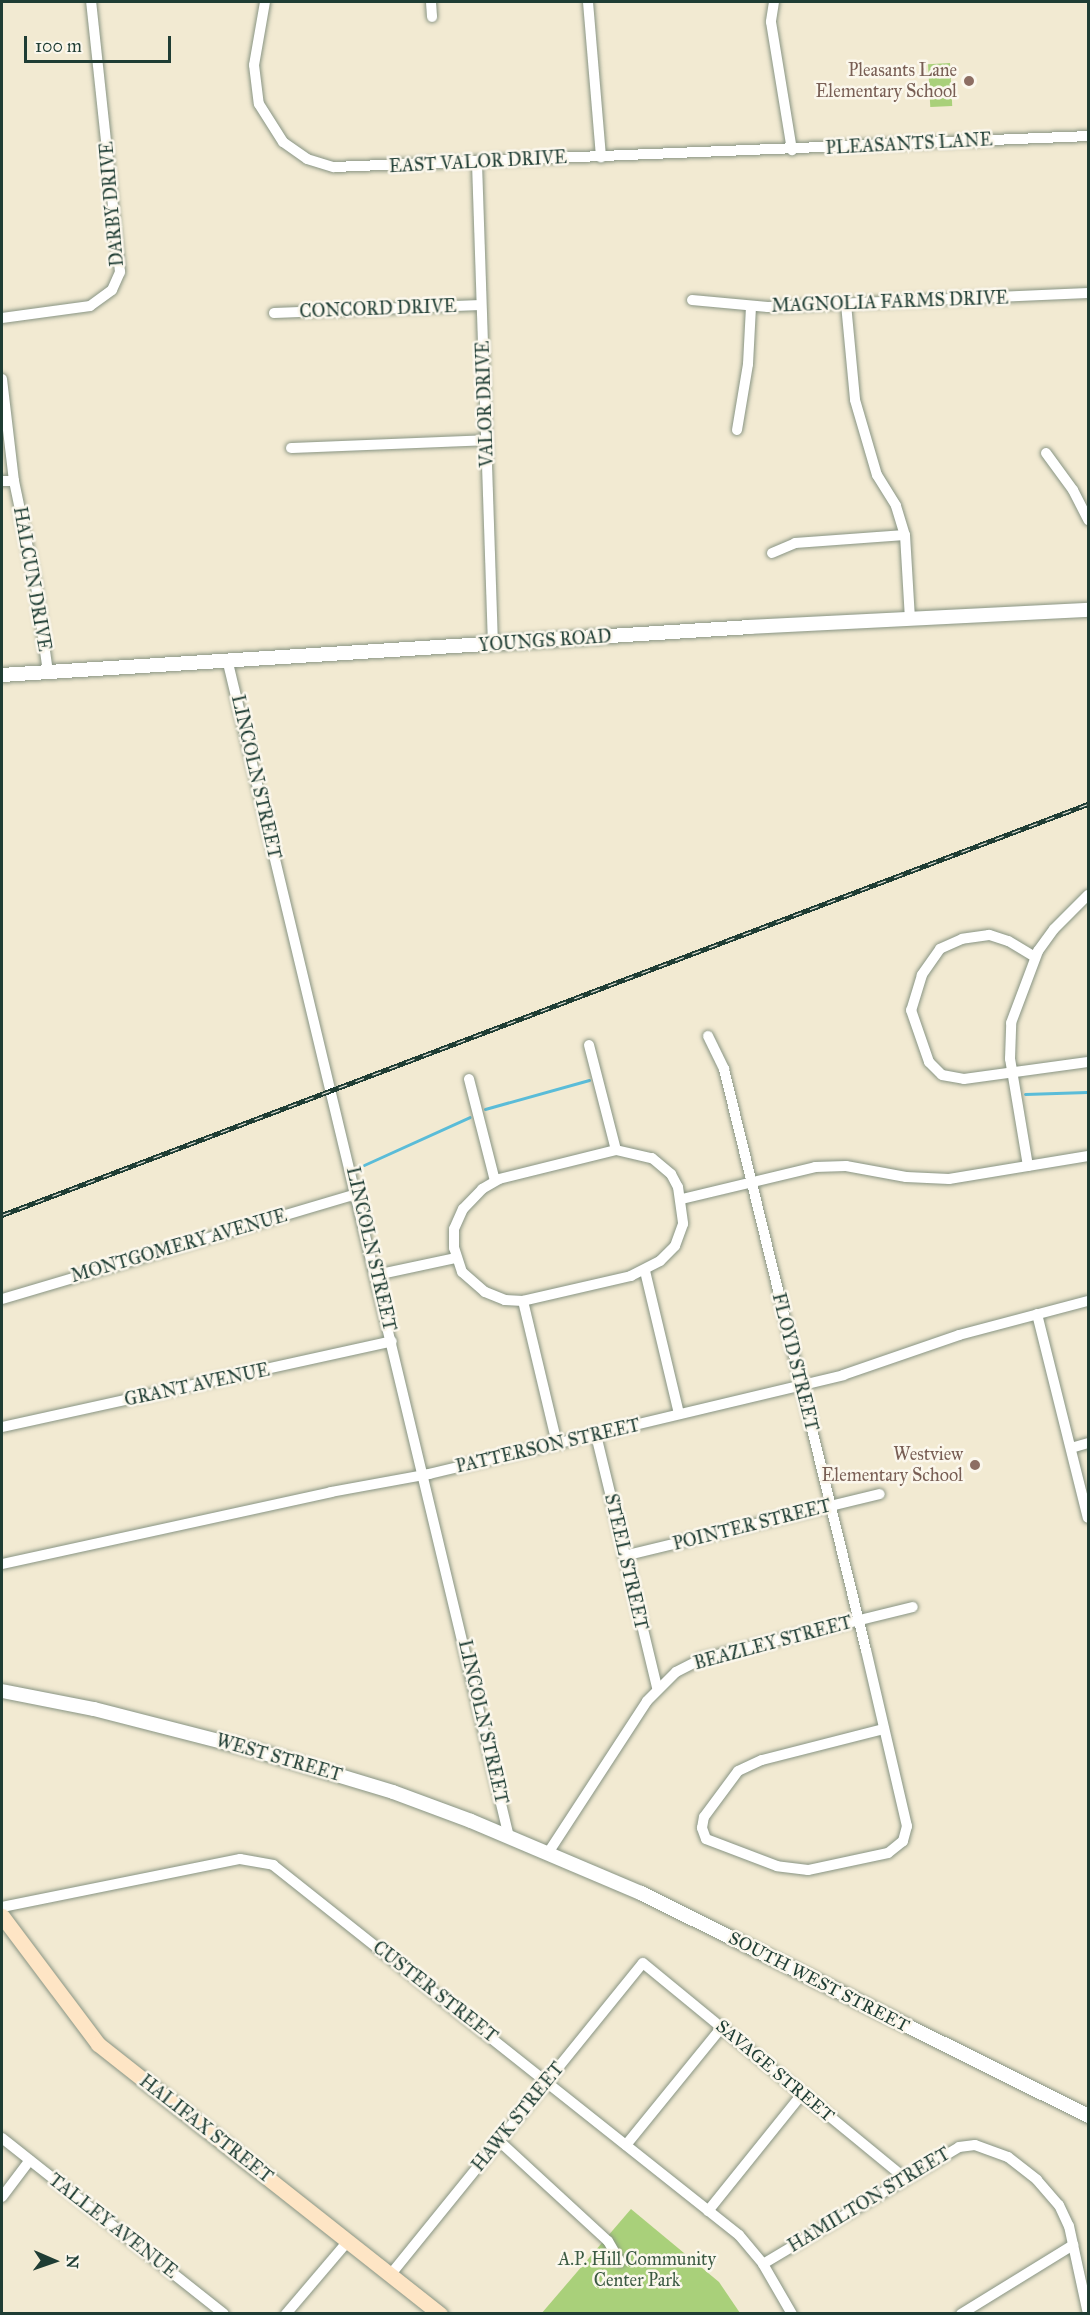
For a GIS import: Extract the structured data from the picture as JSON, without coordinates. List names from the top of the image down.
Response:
{
  "streets": {
    "main road": ["HALIFAX STREET"],
    "street": [
      "PLEASANTS LANE",
      "EAST VALOR DRIVE",
      "DARBY DRIVE",
      "MAGNOLIA FARMS DRIVE",
      "CONCORD DRIVE",
      "VALOR DRIVE",
      "HALCUN DRIVE",
      "YOUNGS ROAD",
      "LINCOLN STREET",
      "MONTGOMERY AVENUE",
      "FLOYD STREET",
      "GRANT AVENUE",
      "PATTERSON STREET",
      "POINTER STREET",
      "STEEL STREET",
      "BEAZLEY STREET",
      "WEST STREET",
      "SOUTH WEST STREET",
      "CUSTER STREET",
      "SAVAGE STREET",
      "HAWK STREET",
      "HAMILTON STREET",
      "TALLEY AVENUE"
    ]
  },
  "crossings": [
    ["PLEASANTS LANE", "EAST VALOR DRIVE"],
    ["EAST VALOR DRIVE", "VALOR DRIVE"],
    ["CONCORD DRIVE", "VALOR DRIVE"],
    ["VALOR DRIVE", "YOUNGS ROAD"],
    ["HALCUN DRIVE", "YOUNGS ROAD"],
    ["YOUNGS ROAD", "LINCOLN STREET"],
    ["LINCOLN STREET", "MONTGOMERY AVENUE"],
    ["LINCOLN STREET", "GRANT AVENUE"],
    ["LINCOLN STREET", "PATTERSON STREET"],
    ["LINCOLN STREET", "WEST STREET"],
    ["FLOYD STREET", "PATTERSON STREET"],
    ["FLOYD STREET", "POINTER STREET"],
    ["FLOYD STREET", "BEAZLEY STREET"],
    ["PATTERSON STREET", "STEEL STREET"],
    ["POINTER STREET", "STEEL STREET"],
    ["STEEL STREET", "BEAZLEY STREET"],
    ["BEAZLEY STREET", "WEST STREET"],
    ["BEAZLEY STREET", "SOUTH WEST STREET"],
    ["WEST STREET", "SOUTH WEST STREET"],
    ["CUSTER STREET", "HAWK STREET"],
    ["CUSTER STREET", "HAMILTON STREET"],
    ["SAVAGE STREET", "HAWK STREET"],
    ["SAVAGE STREET", "HAMILTON STREET"],
    ["HAWK STREET", "HALIFAX STREET"]
  ],
  "parks": ["A.P. Hill Community Center Park"],
  "places": ["Pleasants Lane Elementary School", "Westview Elementary School"],
  "scale_bar": "100 m",
  "north": "right"
}
